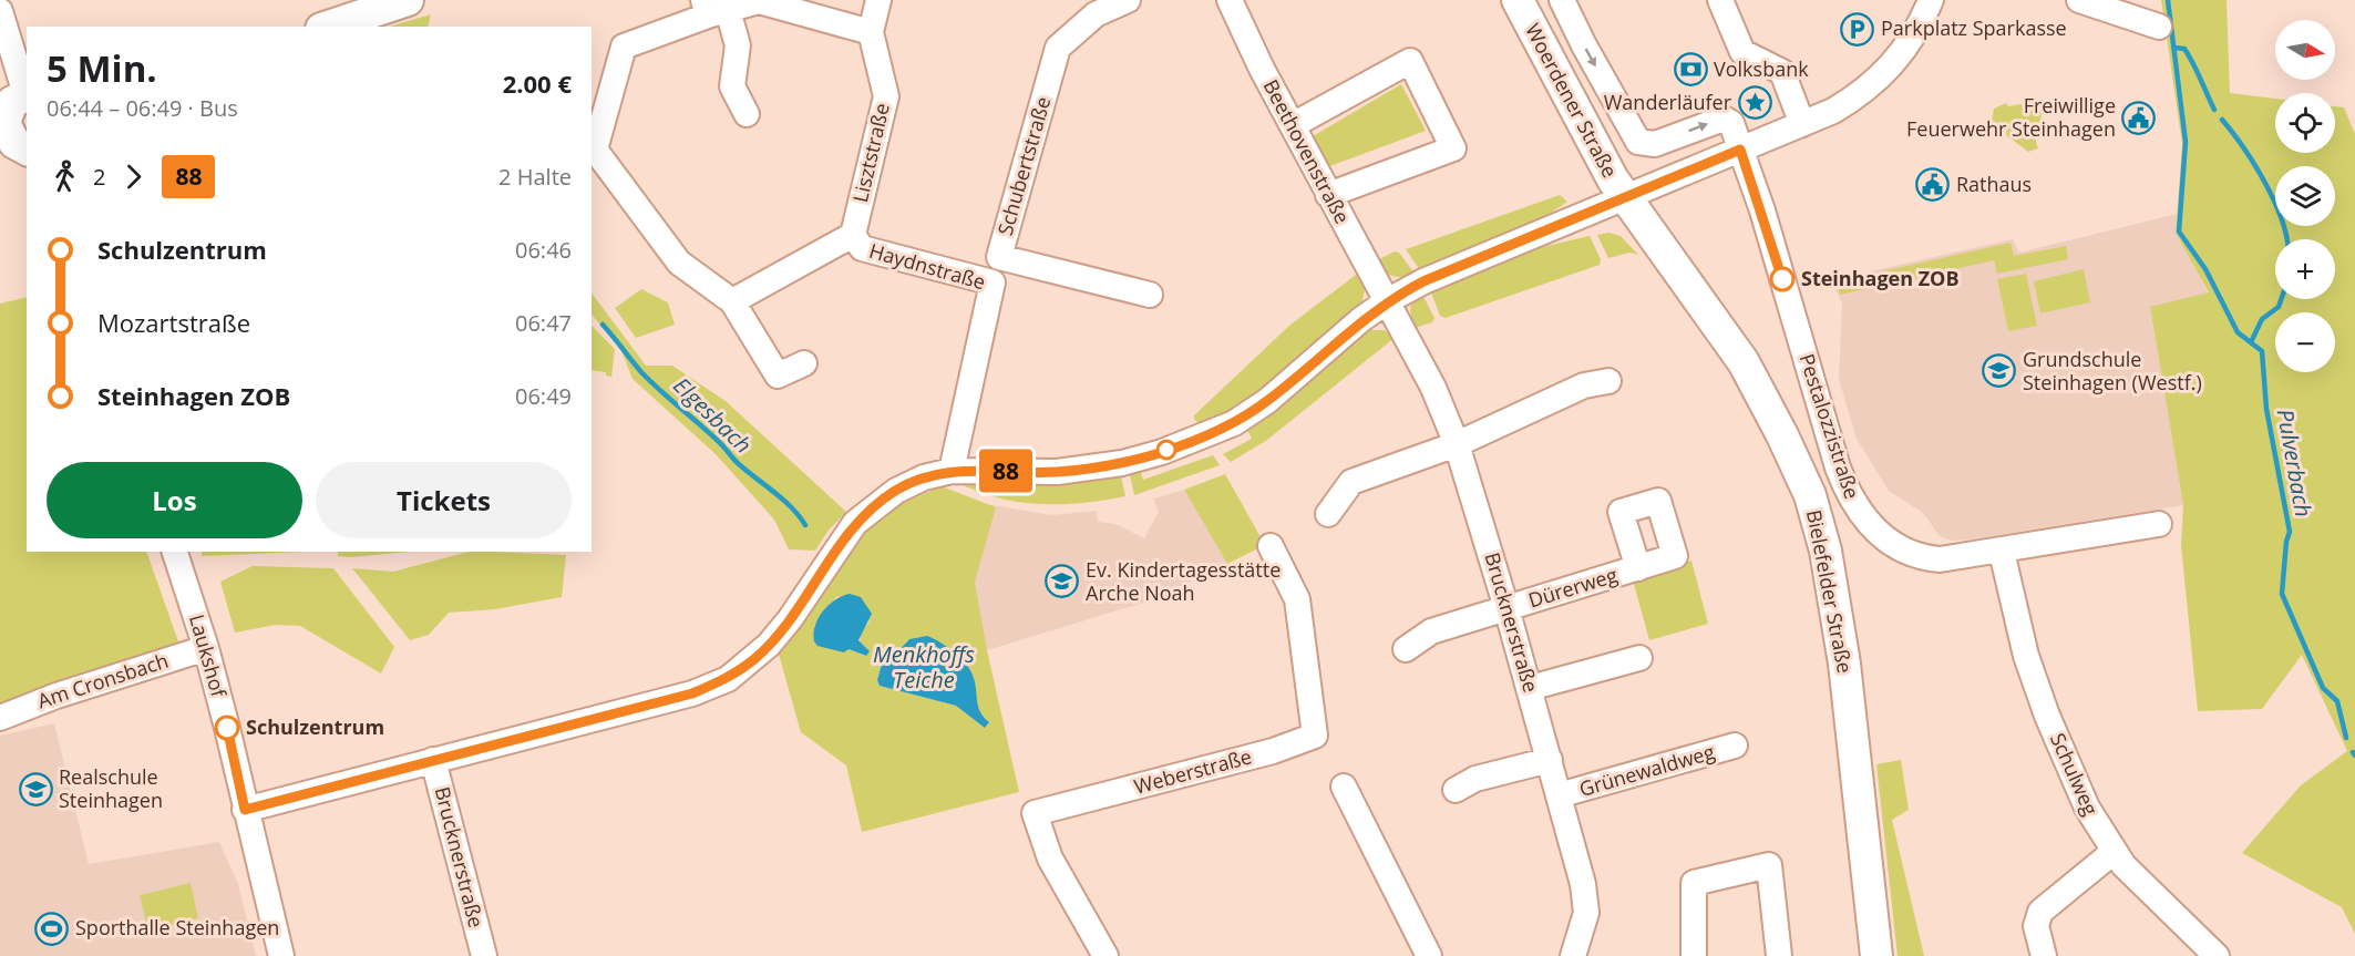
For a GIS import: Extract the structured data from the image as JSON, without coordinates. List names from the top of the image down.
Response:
{
  "streets": {
    "main road": ["Woerdener Straße", "Bielefelder Straße"],
    "street": [
      "Beethovenstraße",
      "Lisztstraße",
      "Schubertstraße",
      "Haydnstraße",
      "Pestalozzistraße",
      "Dürerweg",
      "Brucknerstraße",
      "Laukshof",
      "Am Cronsbach",
      "Grünewaldweg",
      "Weberstraße",
      "Schulweg"
    ]
  },
  "crossings": [
    ["Woerdener Straße", "Bielefelder Straße"],
    ["Beethovenstraße", "Brucknerstraße"],
    ["Lisztstraße", "Haydnstraße"],
    ["Pestalozzistraße", "Schulweg"],
    ["Dürerweg", "Brucknerstraße"],
    ["Brucknerstraße", "Grünewaldweg"],
    ["Laukshof", "Am Cronsbach"]
  ],
  "water": ["Elgesbach", "Pulverbach", "Menkhoffs Teiche"],
  "places": {
    "parking": ["Parkplatz Sparkasse"],
    "bank": ["Volksbank"],
    "place": ["Wanderläufer"],
    "public building": ["Freiwillige Feuerwehr Steinhagen", "Rathaus"],
    "other": ["Steinhagen ZOB", "Schulzentrum"],
    "school or university": ["Grundschule Steinhagen (Westf.)", "Ev. Kindertagesstätte Arche Noah", "Realschule Steinhagen"],
    "sports": ["Sporthalle Steinhagen"]
  },
  "lines": ["bus line 88"],
  "north": "right",
  "page": {
    "on_map": "88",
    "map_buttons": ["+", "−"],
    "heading": ["5 Min.", "06:44 – 06:49 · Bus", "2.00 €"],
    "legs": ["2", "88", "2 Halte"],
    "list": [
      {
        "name": "Schulzentrum",
        "value": "06:46"
      },
      {
        "name": "Mozartstraße",
        "value": "06:47"
      },
      {
        "name": "Steinhagen ZOB",
        "value": "06:49"
      }
    ],
    "buttons": ["Los", "Tickets"]
  }
}
